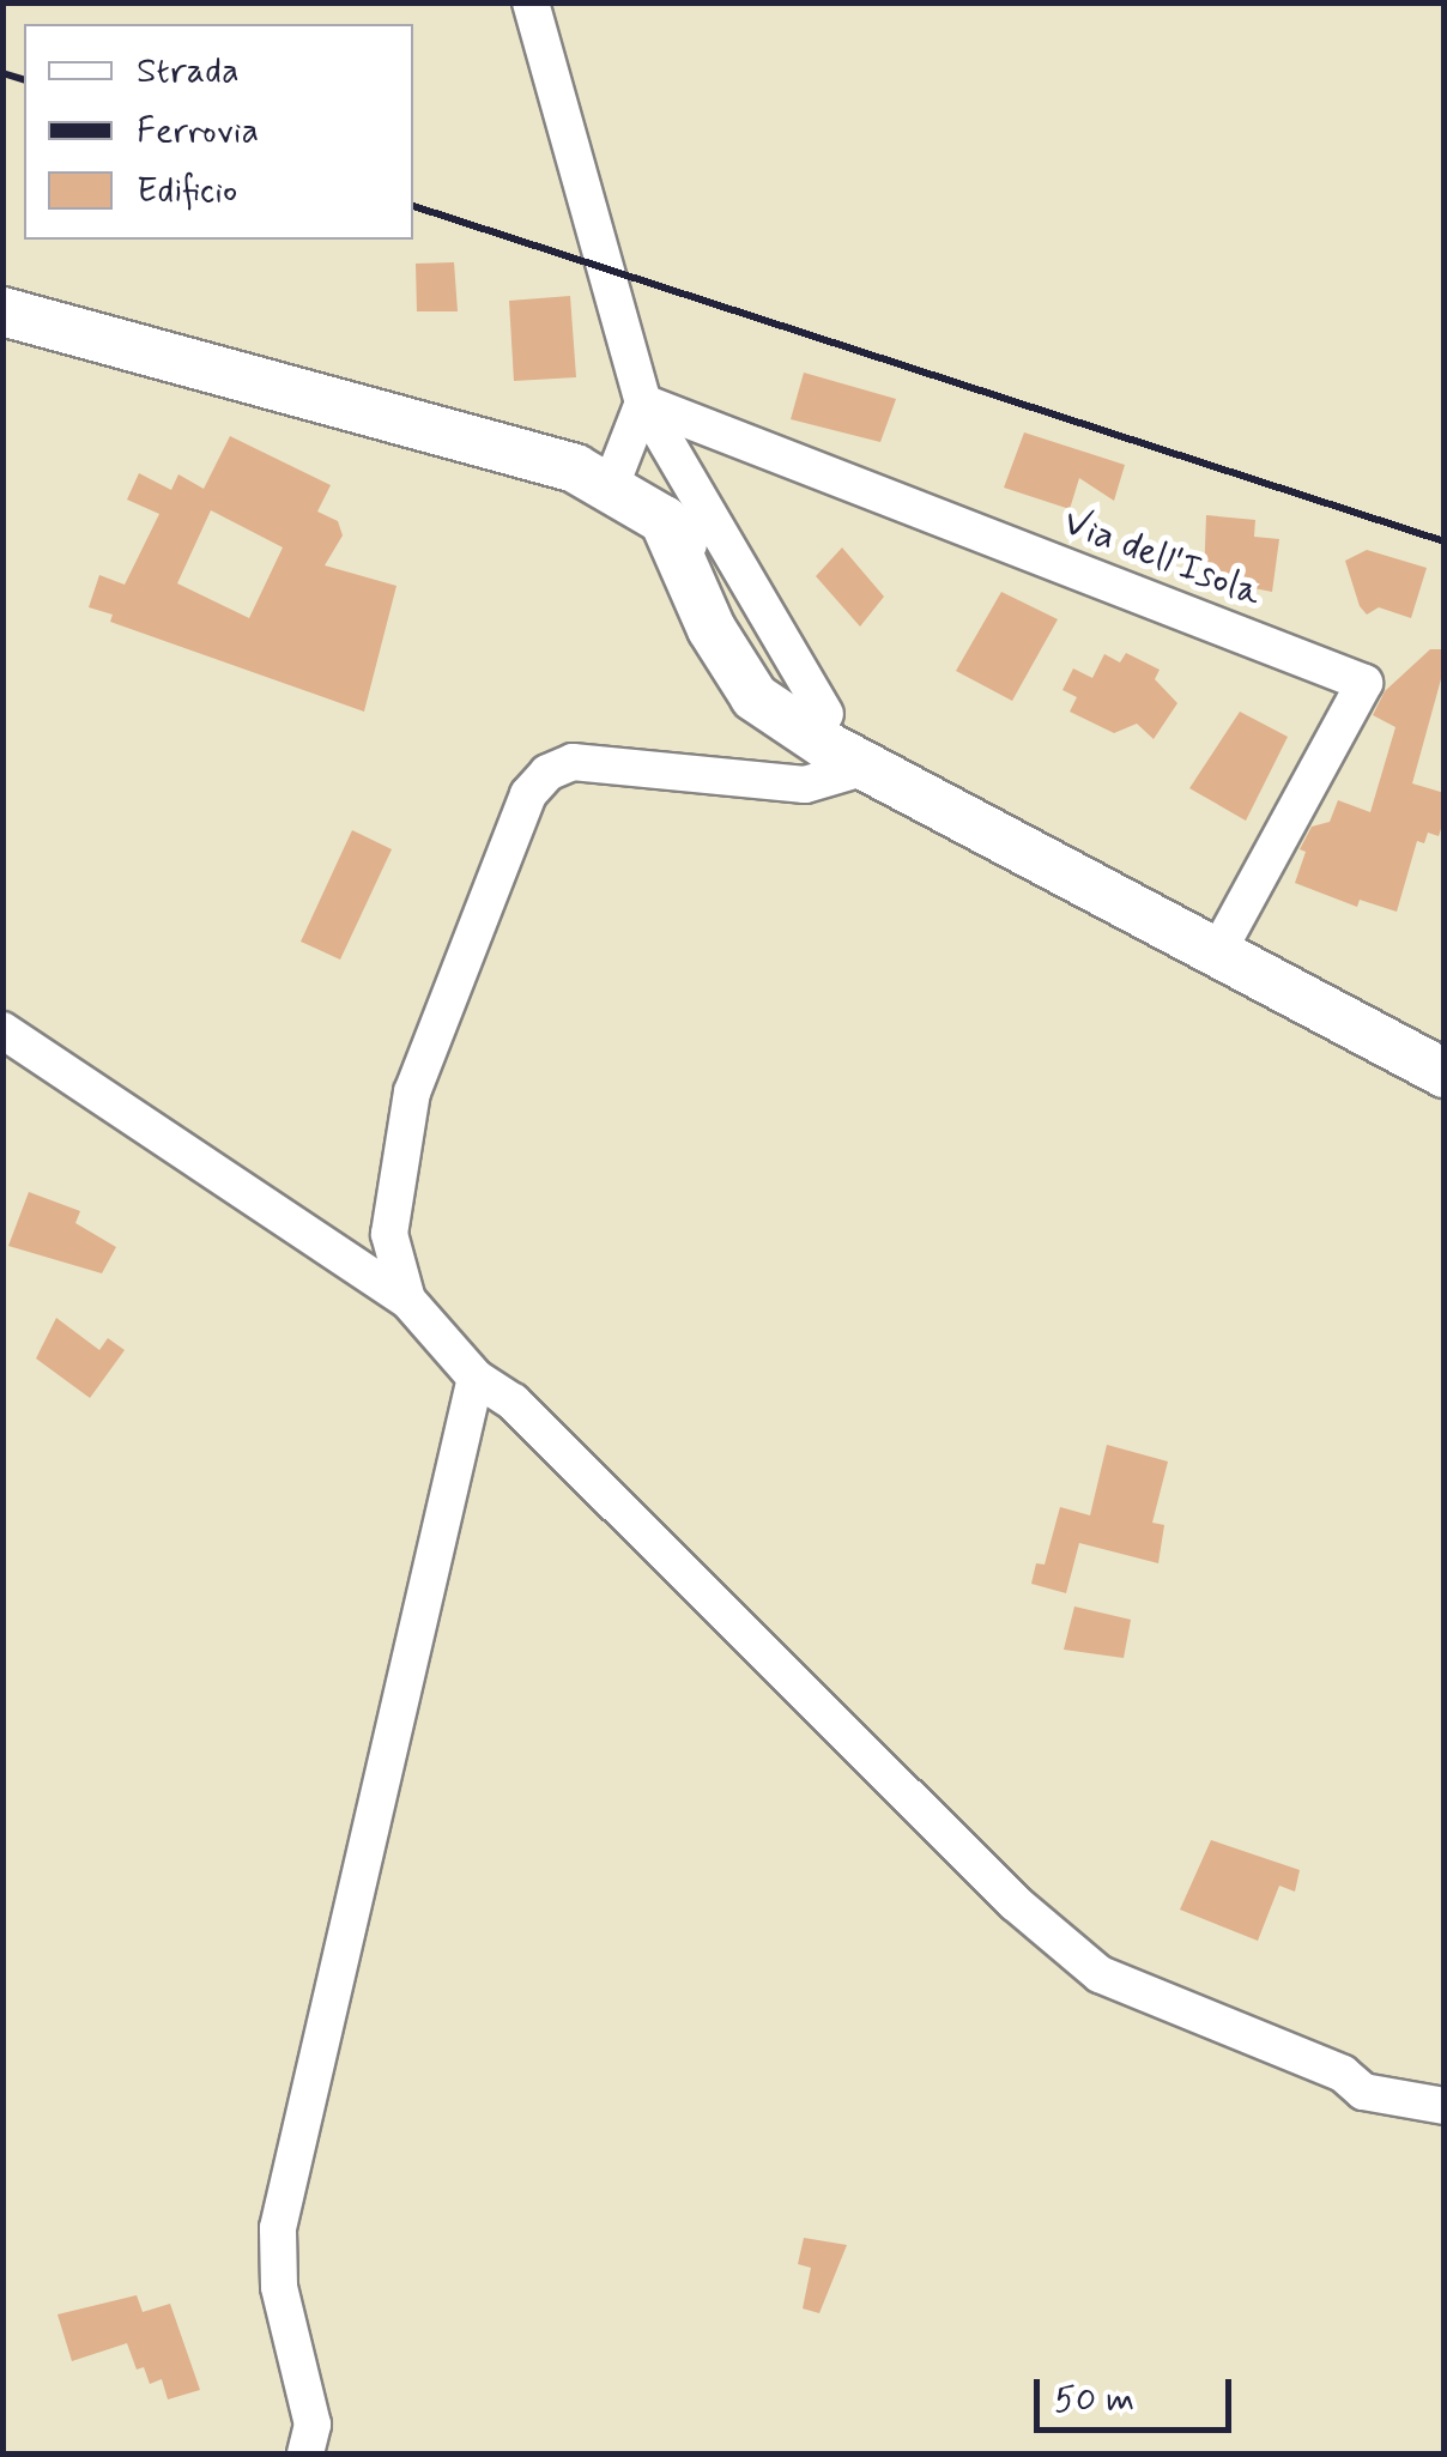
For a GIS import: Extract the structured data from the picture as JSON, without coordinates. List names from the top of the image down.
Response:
{
  "streets": {
    "street": ["Via dell'Isola"]
  },
  "legend": ["Strada", "Ferrovia", "Edificio"],
  "scale_bar": "50 m"
}
